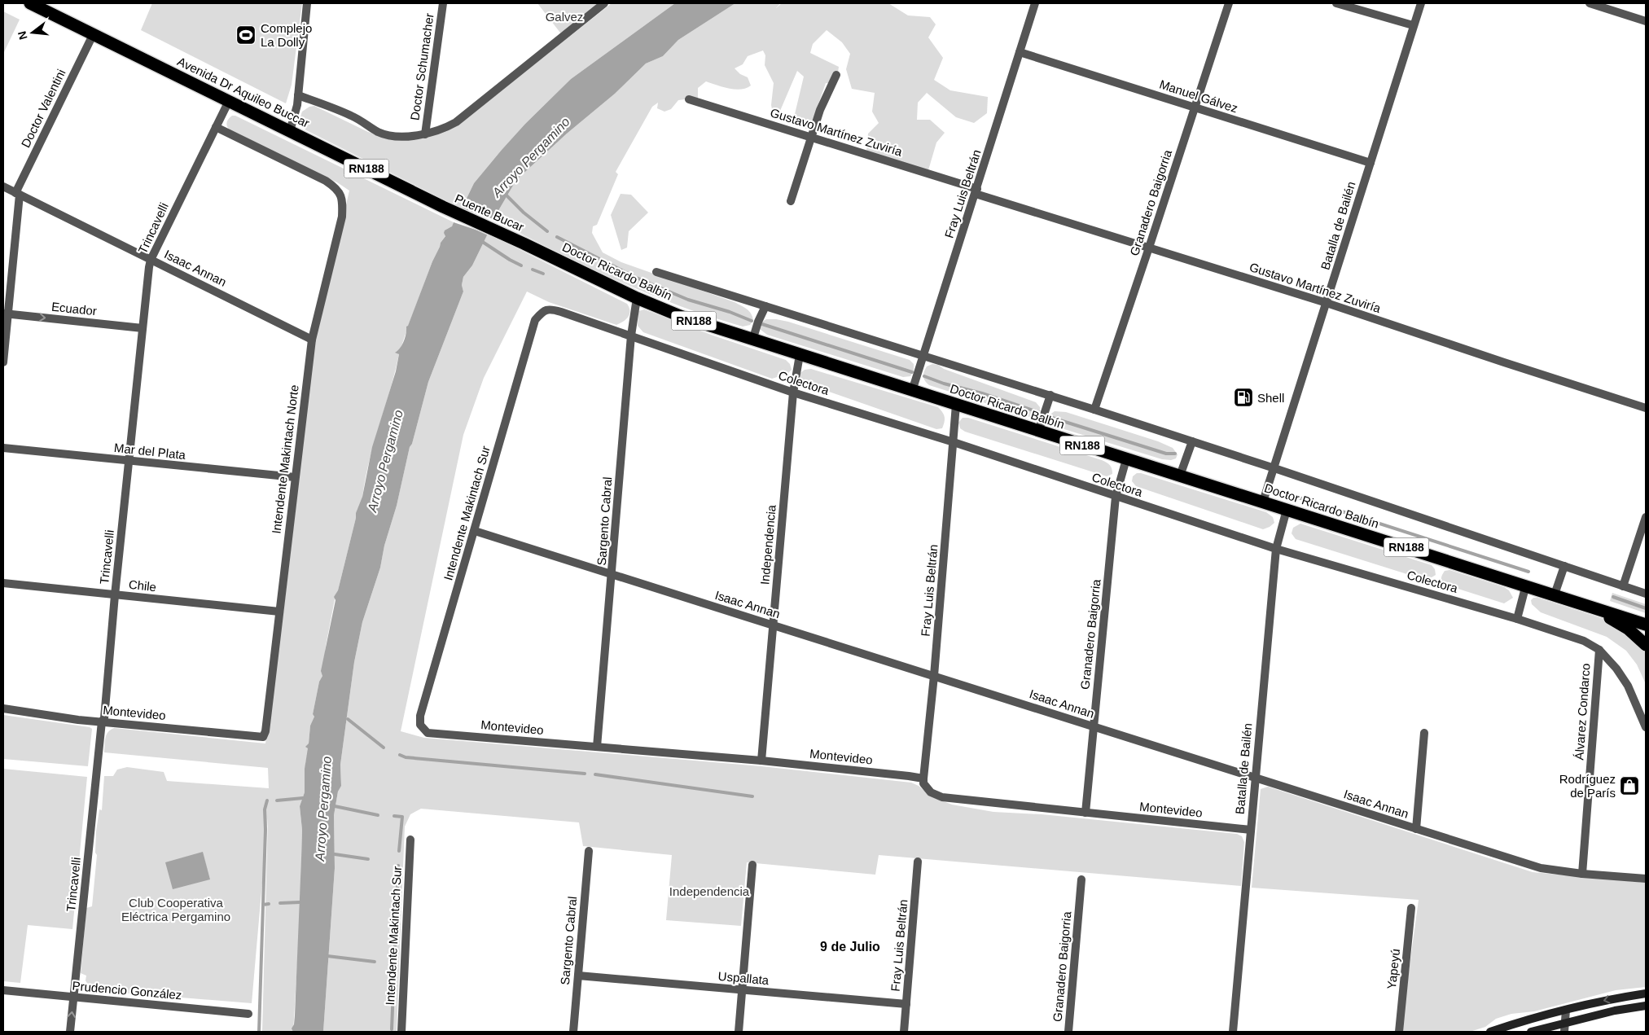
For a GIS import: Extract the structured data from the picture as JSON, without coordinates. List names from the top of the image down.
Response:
{
  "streets": {
    "highway": [
      "Avenida Dr Aquileo Buccar",
      "RN188",
      "Puente Bucar",
      "Doctor Ricardo Balbín"
    ],
    "street": [
      "Doctor Schumacher",
      "Manuel Gálvez",
      "Doctor Valentini",
      "Gustavo Martínez Zuviría",
      "Fray Luis Beltrán",
      "Granadero Baigorria",
      "Batalla de Bailén",
      "Trincavelli",
      "Isaac Annan",
      "Ecuador",
      "Colectora",
      "Mar del Plata",
      "Intendente Makintach Norte",
      "Intendente Makintach Sur",
      "Sargento Cabral",
      "Independencia",
      "Chile",
      "Álvarez Condarco",
      "Montevideo",
      "Yapeyú",
      "Uspallata",
      "Prudencio González"
    ]
  },
  "crossings": [
    ["Avenida Dr Aquileo Buccar", "Doctor Valentini"],
    ["Avenida Dr Aquileo Buccar", "Puente Bucar"],
    ["Avenida Dr Aquileo Buccar", "Trincavelli"],
    ["Manuel Gálvez", "Fray Luis Beltrán"],
    ["Manuel Gálvez", "Granadero Baigorria"],
    ["Manuel Gálvez", "Batalla de Bailén"],
    ["Doctor Valentini", "Isaac Annan"],
    ["Doctor Valentini", "Ecuador"],
    ["Gustavo Martínez Zuviría", "Fray Luis Beltrán"],
    ["Gustavo Martínez Zuviría", "Granadero Baigorria"],
    ["Gustavo Martínez Zuviría", "Batalla de Bailén"],
    ["RN188", "Doctor Ricardo Balbín"],
    ["Fray Luis Beltrán", "Isaac Annan"],
    ["Fray Luis Beltrán", "Doctor Ricardo Balbín"],
    ["Fray Luis Beltrán", "Colectora"],
    ["Fray Luis Beltrán", "Montevideo"],
    ["Fray Luis Beltrán", "Uspallata"],
    ["Granadero Baigorria", "Isaac Annan"],
    ["Granadero Baigorria", "Doctor Ricardo Balbín"],
    ["Granadero Baigorria", "Colectora"],
    ["Granadero Baigorria", "Montevideo"],
    ["Puente Bucar", "Doctor Ricardo Balbín"],
    ["Batalla de Bailén", "Isaac Annan"],
    ["Batalla de Bailén", "Doctor Ricardo Balbín"],
    ["Batalla de Bailén", "Colectora"],
    ["Batalla de Bailén", "Montevideo"],
    ["Trincavelli", "Isaac Annan"],
    ["Trincavelli", "Ecuador"],
    ["Trincavelli", "Mar del Plata"],
    ["Trincavelli", "Intendente Makintach Norte"],
    ["Trincavelli", "Chile"],
    ["Trincavelli", "Montevideo"],
    ["Trincavelli", "Prudencio González"],
    ["Isaac Annan", "Intendente Makintach Norte"],
    ["Isaac Annan", "Intendente Makintach Sur"],
    ["Isaac Annan", "Sargento Cabral"],
    ["Isaac Annan", "Independencia"],
    ["Isaac Annan", "Álvarez Condarco"],
    ["Doctor Ricardo Balbín", "Sargento Cabral"],
    ["Doctor Ricardo Balbín", "Independencia"],
    ["Colectora", "Intendente Makintach Sur"],
    ["Colectora", "Sargento Cabral"],
    ["Colectora", "Independencia"],
    ["Colectora", "Álvarez Condarco"],
    ["Mar del Plata", "Intendente Makintach Norte"],
    ["Intendente Makintach Norte", "Chile"],
    ["Intendente Makintach Norte", "Montevideo"],
    ["Intendente Makintach Sur", "Montevideo"],
    ["Sargento Cabral", "Montevideo"],
    ["Sargento Cabral", "Uspallata"],
    ["Independencia", "Montevideo"]
  ],
  "one_way": ["Ecuador"],
  "districts": ["9 de Julio"],
  "water": ["Arroyo Pergamino"],
  "parks": ["Galvez", "Independencia", "Club Cooperativa Eléctrica Pergamino"],
  "places": {
    "sports": ["Complejo La Dolly"],
    "fuel station": ["Shell"],
    "shop": ["Rodríguez de París"]
  },
  "north": "left"
}
